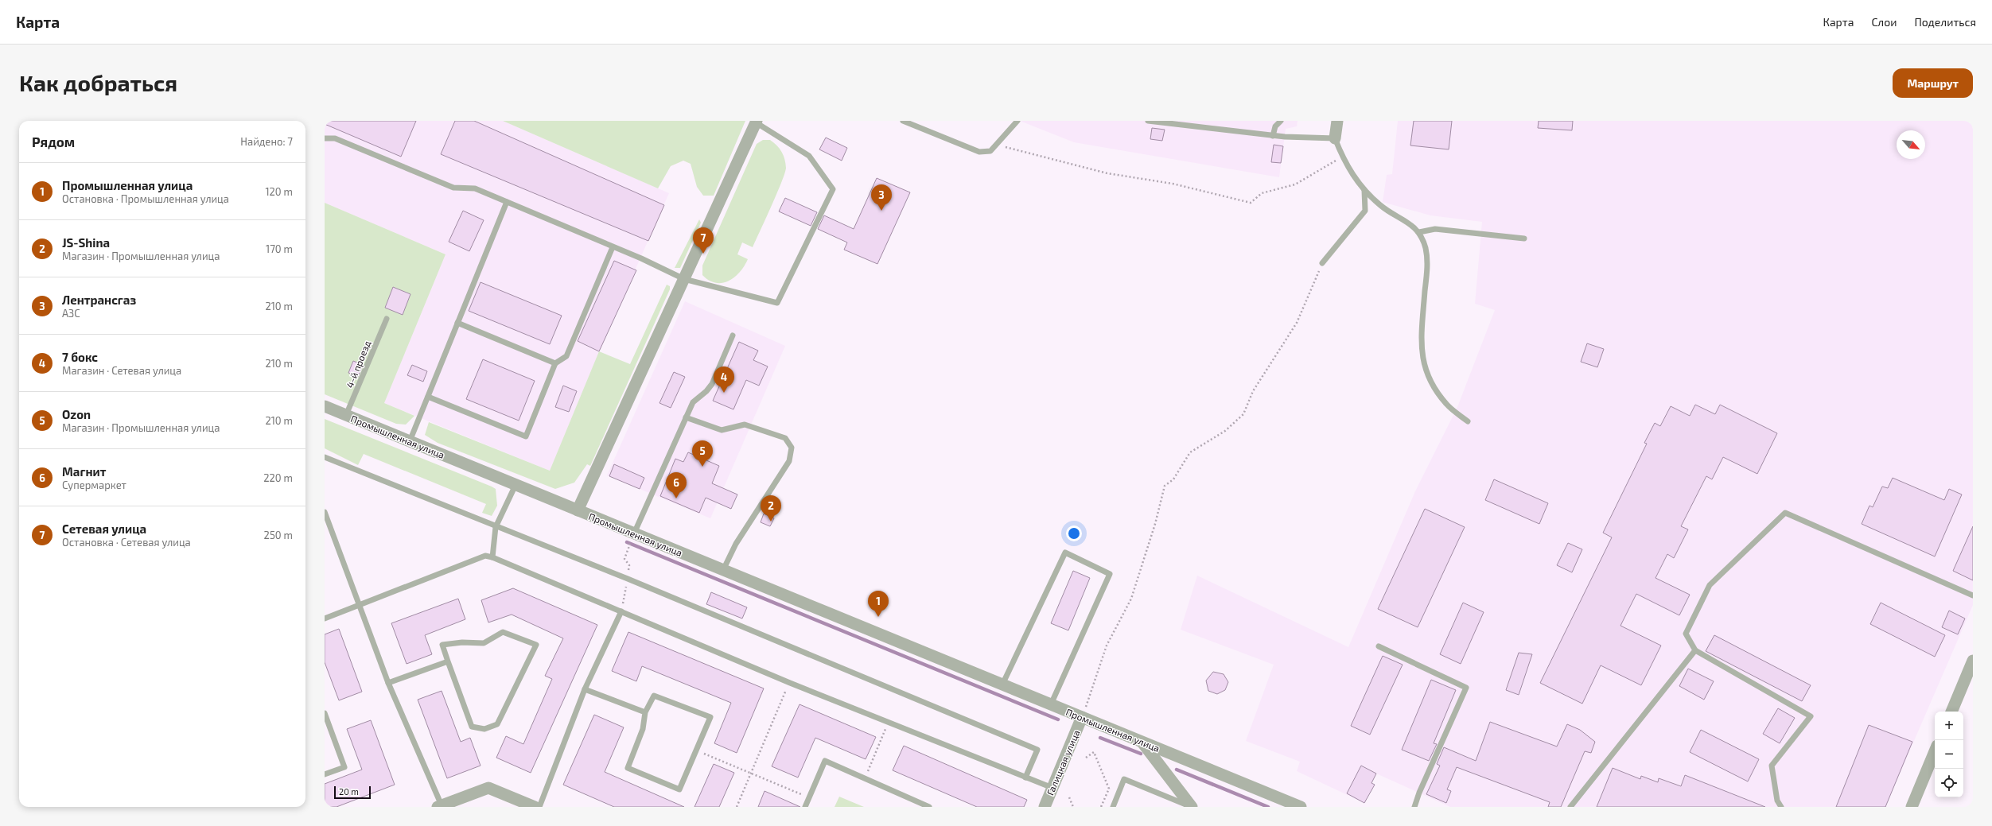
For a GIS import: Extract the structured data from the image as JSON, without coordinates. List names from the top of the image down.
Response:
{
  "streets": {
    "street": ["Промышленная улица", "Галицкая улица"],
    "lane": ["4-й проезд"]
  },
  "crossings": [
    ["4-й проезд", "Промышленная улица"],
    ["Промышленная улица", "Галицкая улица"]
  ],
  "scale_bar": "20 m",
  "north": "bottom right",
  "page": {
    "header": "Карта",
    "nav": ["Карта", "Слои", "Поделиться"],
    "buttons": "Маршрут",
    "title": "Как добраться",
    "heading": ["Рядом", "Найдено: 7"],
    "list": [
      {
        "mark": "1",
        "name": "Промышленная улица",
        "note": "Остановка · Промышленная улица",
        "value": "120 m"
      },
      {
        "mark": "2",
        "name": "JS-Shina",
        "note": "Магазин · Промышленная улица",
        "value": "170 m"
      },
      {
        "mark": "3",
        "name": "Лентрансгаз",
        "note": "АЗС",
        "value": "210 m"
      },
      {
        "mark": "4",
        "name": "7 бокс",
        "note": "Магазин · Сетевая улица",
        "value": "210 m"
      },
      {
        "mark": "5",
        "name": "Ozon",
        "note": "Магазин · Промышленная улица",
        "value": "210 m"
      },
      {
        "mark": "6",
        "name": "Магнит",
        "note": "Супермаркет",
        "value": "220 m"
      },
      {
        "mark": "7",
        "name": "Сетевая улица",
        "note": "Остановка · Сетевая улица",
        "value": "250 m"
      }
    ],
    "pins": [
      "3",
      "7",
      "4",
      "5",
      "6",
      "2",
      "1"
    ],
    "map_buttons": ["+", "−"],
    "scale": "20 m"
  }
}
